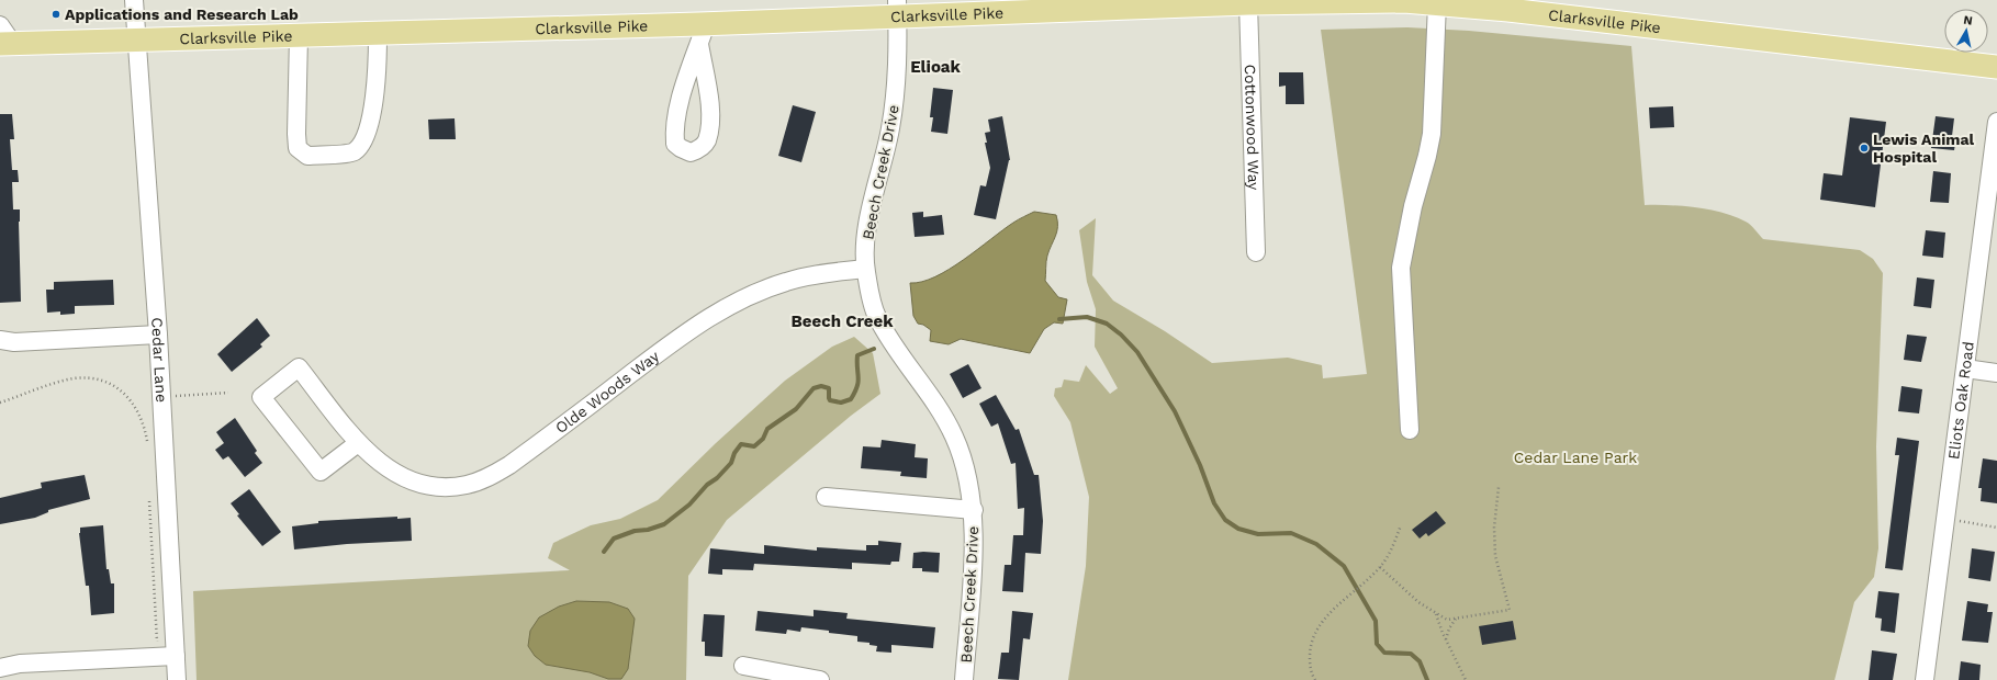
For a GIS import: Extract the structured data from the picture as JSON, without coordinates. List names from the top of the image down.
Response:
{
  "streets": {
    "main road": ["Clarksville Pike"],
    "street": [
      "Cottonwood Way",
      "Beech Creek Drive",
      "Cedar Lane",
      "Olde Woods Way",
      "Eliots Oak Road"
    ]
  },
  "crossings": [
    ["Clarksville Pike", "Cottonwood Way"],
    ["Clarksville Pike", "Beech Creek Drive"],
    ["Clarksville Pike", "Cedar Lane"],
    ["Beech Creek Drive", "Olde Woods Way"]
  ],
  "districts": ["Elioak", "Beech Creek"],
  "parks": ["Cedar Lane Park"],
  "places": ["Applications and Research Lab", "Lewis Animal Hospital"],
  "north": "top"
}
